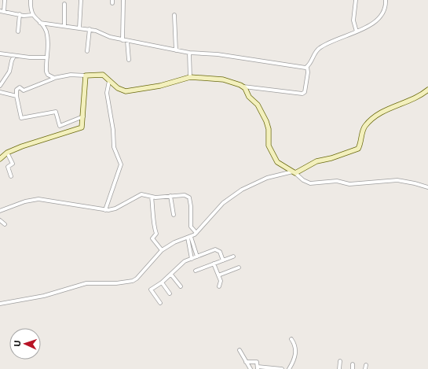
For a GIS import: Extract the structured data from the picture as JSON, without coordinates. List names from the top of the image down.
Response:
{
  "north": "left"
}
